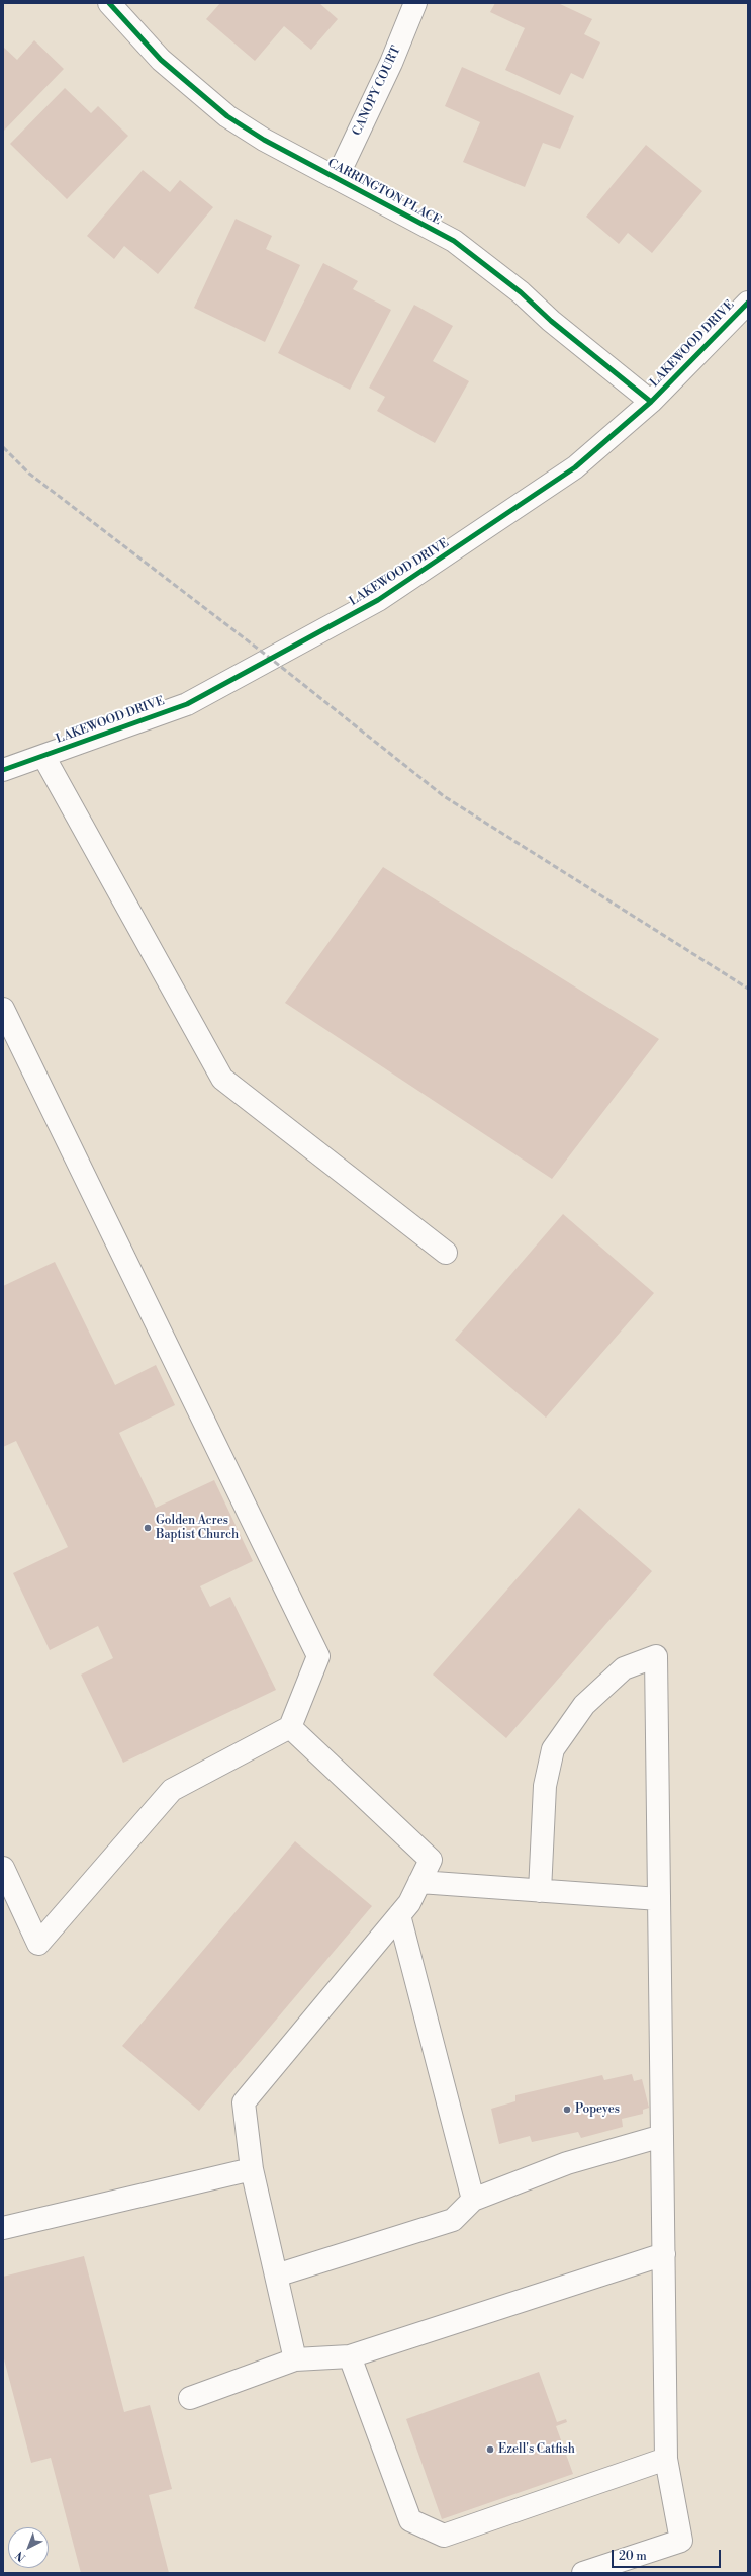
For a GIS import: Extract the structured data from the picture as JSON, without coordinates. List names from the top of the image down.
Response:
{
  "streets": {
    "street": ["CANOPY COURT", "CARRINGTON PLACE", "LAKEWOOD DRIVE"]
  },
  "crossings": [
    ["CANOPY COURT", "CARRINGTON PLACE"],
    ["CARRINGTON PLACE", "LAKEWOOD DRIVE"]
  ],
  "places": ["Golden Acres Baptist Church", "Popeyes", "Ezell's Catfish"],
  "scale_bar": "20 m",
  "north": "bottom left"
}
